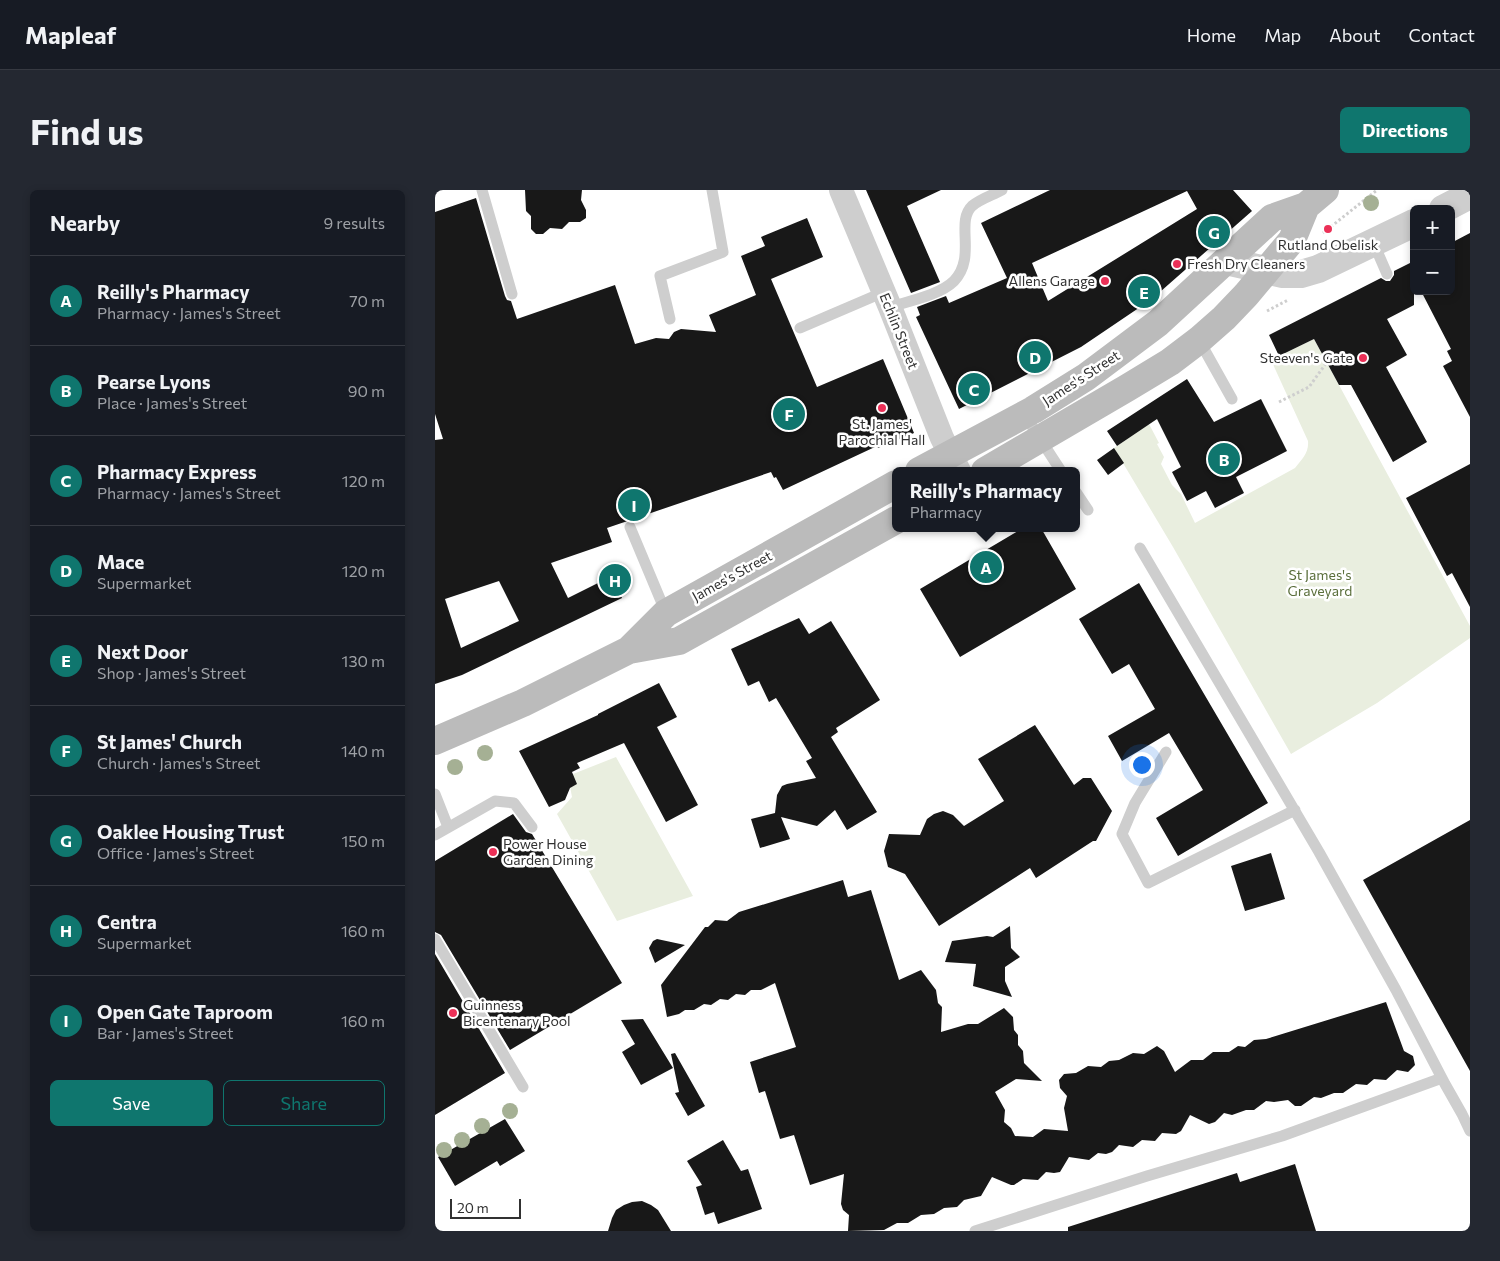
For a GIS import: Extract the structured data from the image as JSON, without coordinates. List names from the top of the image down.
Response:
{
  "streets": {
    "main road": ["James's Street"],
    "street": ["Echlin Street"]
  },
  "crossings": [
    ["Echlin Street", "James's Street"]
  ],
  "parks": ["St James's Graveyard"],
  "places": [
    "Rutland Obelisk",
    "Fresh Dry Cleaners",
    "Allens Garage",
    "Steeven's Gate",
    "St. James' Parochial Hall",
    "Power House Garden Dining",
    "Guinness Bicentenary Pool"
  ],
  "scale_bar": "20 m",
  "page": {
    "header": "Mapleaf",
    "nav": [
      "Home",
      "Map",
      "About",
      "Contact"
    ],
    "buttons": [
      "Directions",
      ["Save", "Share"]
    ],
    "title": "Find us",
    "heading": ["Nearby", "9 results"],
    "map_buttons": ["+", "−"],
    "pins": [
      "G",
      "E",
      "D",
      "C",
      "F",
      "B",
      "I",
      "A",
      "H"
    ],
    "list": [
      {
        "mark": "A",
        "name": "Reilly's Pharmacy",
        "note": "Pharmacy · James's Street",
        "value": "70 m"
      },
      {
        "mark": "B",
        "name": "Pearse Lyons",
        "note": "Place · James's Street",
        "value": "90 m"
      },
      {
        "mark": "C",
        "name": "Pharmacy Express",
        "note": "Pharmacy · James's Street",
        "value": "120 m"
      },
      {
        "mark": "D",
        "name": "Mace",
        "note": "Supermarket",
        "value": "120 m"
      },
      {
        "mark": "E",
        "name": "Next Door",
        "note": "Shop · James's Street",
        "value": "130 m"
      },
      {
        "mark": "F",
        "name": "St James' Church",
        "note": "Church · James's Street",
        "value": "140 m"
      },
      {
        "mark": "G",
        "name": "Oaklee Housing Trust",
        "note": "Office · James's Street",
        "value": "150 m"
      },
      {
        "mark": "H",
        "name": "Centra",
        "note": "Supermarket",
        "value": "160 m"
      },
      {
        "mark": "I",
        "name": "Open Gate Taproom",
        "note": "Bar · James's Street",
        "value": "160 m"
      }
    ],
    "popup": ["Reilly's Pharmacy", "Pharmacy"],
    "scale": "20 m"
  }
}
